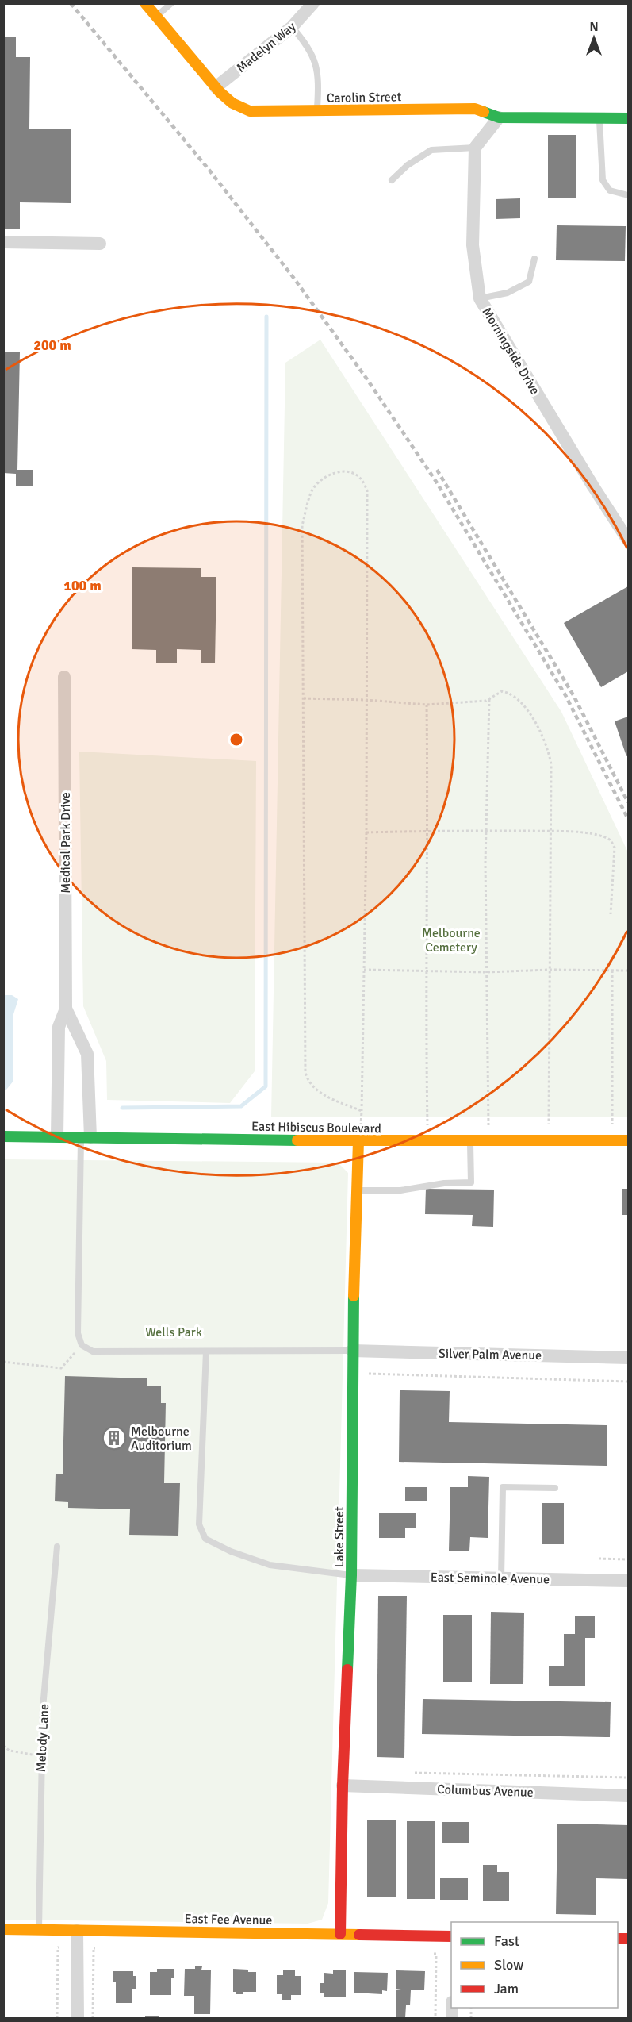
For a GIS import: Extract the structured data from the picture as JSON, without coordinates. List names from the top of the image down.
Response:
{
  "streets": {
    "street": [
      "Madelyn Way",
      "Carolin Street",
      "Morningside Drive",
      "Medical Park Drive",
      "East Hibiscus Boulevard",
      "Silver Palm Avenue",
      "Lake Street",
      "East Seminole Avenue",
      "Columbus Avenue",
      "East Fee Avenue"
    ],
    "lane": ["Melody Lane"]
  },
  "crossings": [
    ["Madelyn Way", "Carolin Street"],
    ["Medical Park Drive", "East Hibiscus Boulevard"],
    ["East Hibiscus Boulevard", "Lake Street"],
    ["Silver Palm Avenue", "Lake Street"],
    ["Lake Street", "East Seminole Avenue"],
    ["Lake Street", "Columbus Avenue"],
    ["Lake Street", "East Fee Avenue"],
    ["Melody Lane", "East Fee Avenue"]
  ],
  "parks": ["Melbourne Cemetery", "Wells Park"],
  "places": {
    "building": ["Melbourne Auditorium"]
  },
  "legend": ["Fast", "Slow", "Jam"],
  "north": "top",
  "rings": ["200 m", "100 m"]
}
